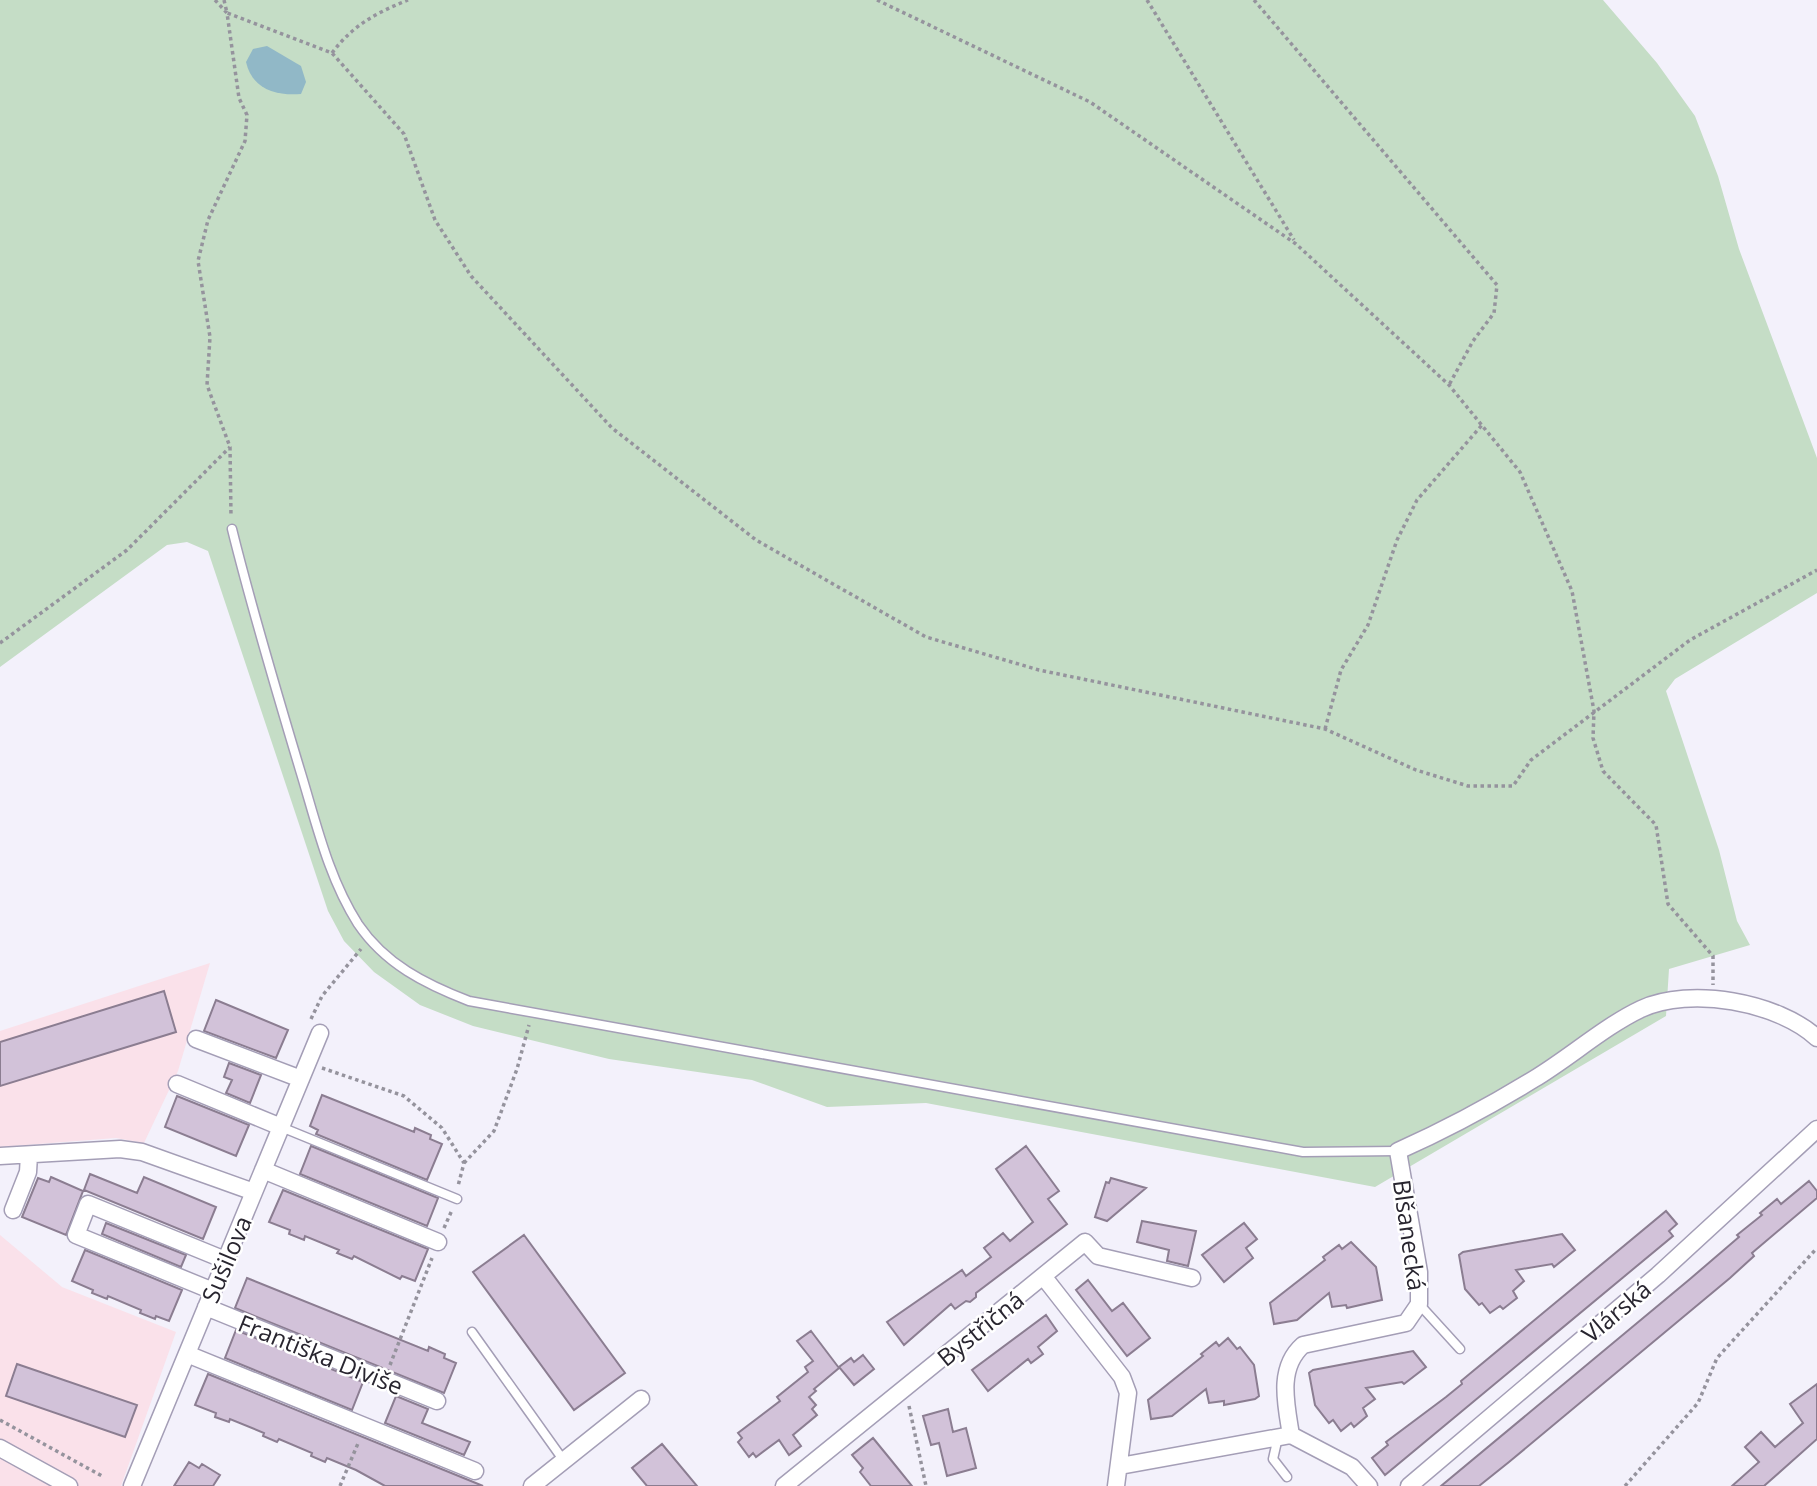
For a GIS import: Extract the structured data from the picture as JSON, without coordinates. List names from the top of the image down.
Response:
{
  "streets": {
    "street": [
      "Blšanecká",
      "Sušilova",
      "Vlárská",
      "Bystřičná",
      "Františka Diviše"
    ]
  },
  "crossings": [
    ["Sušilova", "Františka Diviše"]
  ]
}
